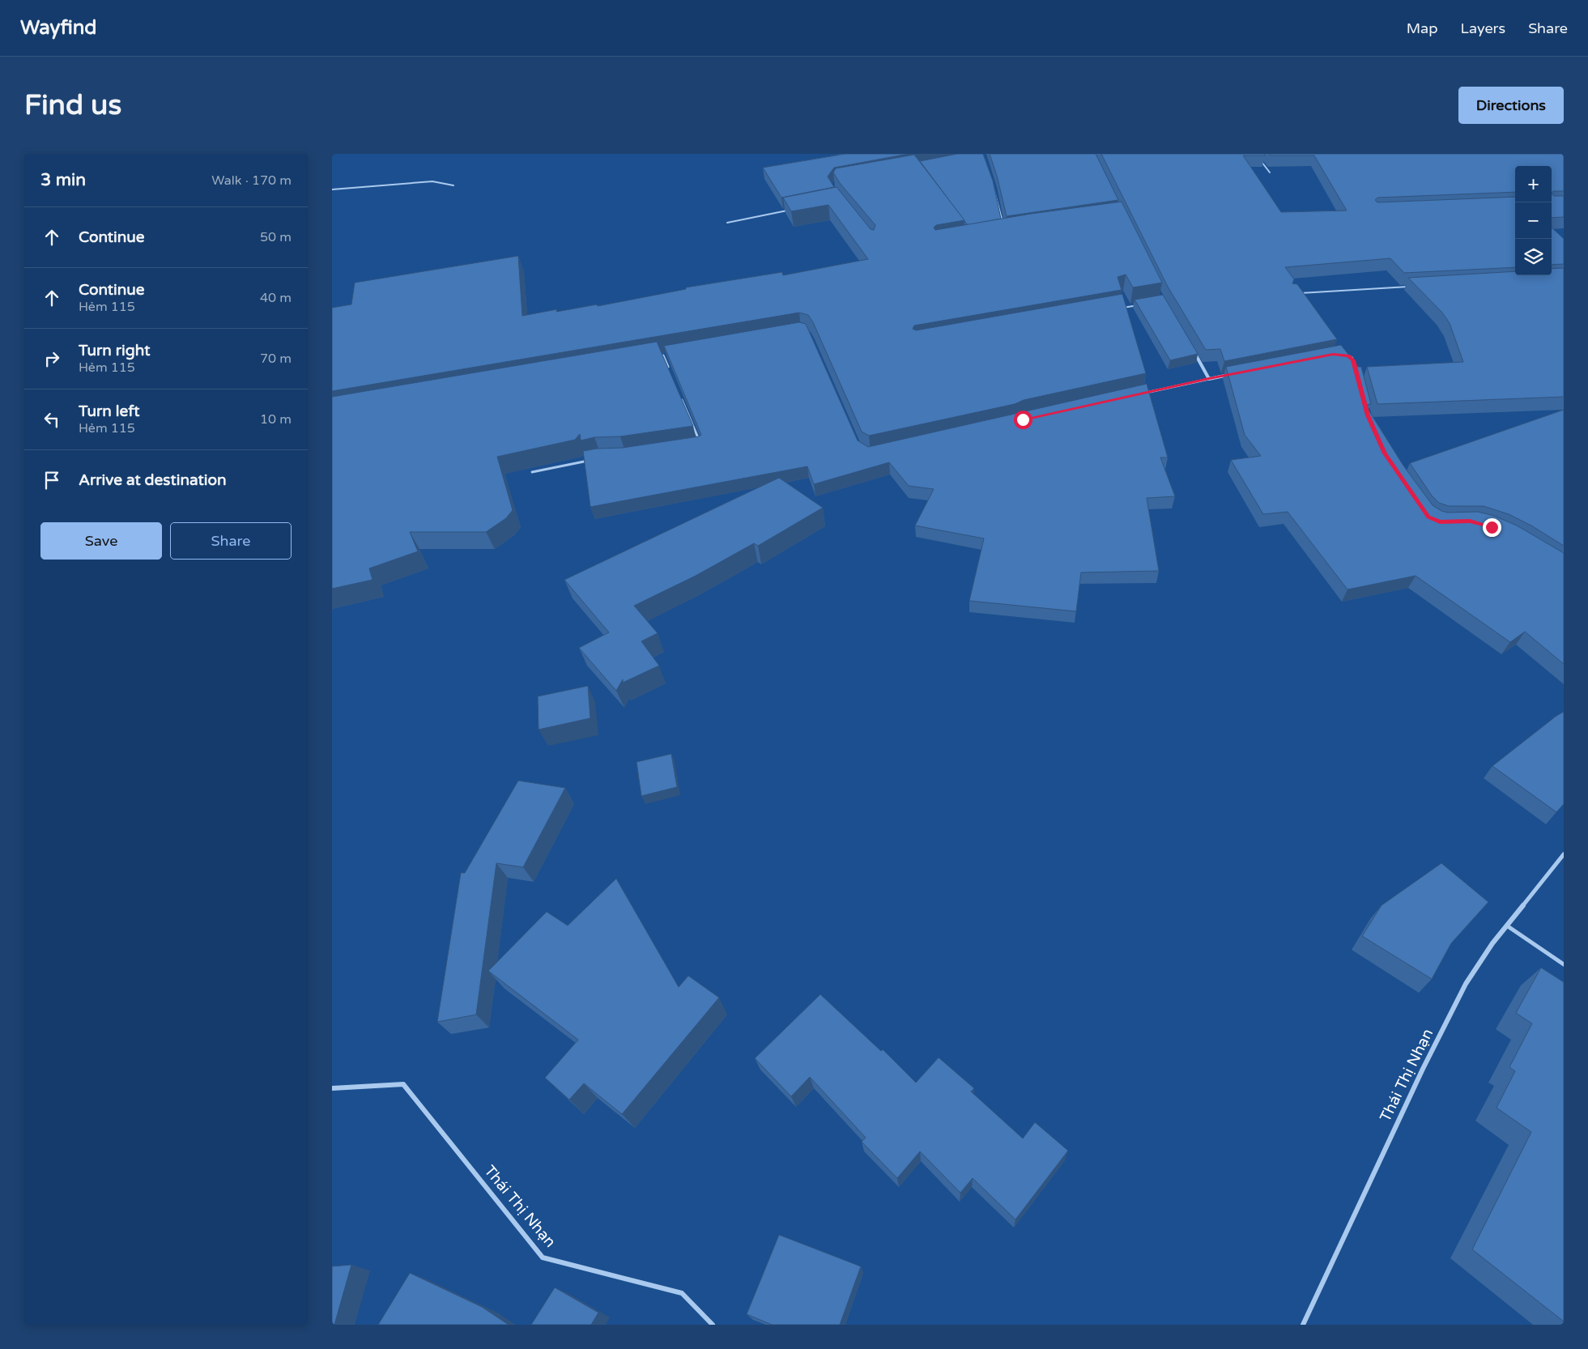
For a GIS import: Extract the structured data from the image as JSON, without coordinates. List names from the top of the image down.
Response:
{
  "streets": {
    "street": ["Thái Thị Nhạn"]
  },
  "page": {
    "header": "Wayfind",
    "nav": ["Map", "Layers", "Share"],
    "buttons": [
      "Directions",
      ["Save", "Share"]
    ],
    "title": "Find us",
    "heading": ["3 min", "Walk · 170 m"],
    "map_buttons": ["+", "−"],
    "list": [
      ["Continue", "50 m"],
      ["Continue", "Hẻm 115", "40 m"],
      ["Turn right", "Hẻm 115", "70 m"],
      ["Turn left", "Hẻm 115", "10 m"],
      "Arrive at destination"
    ]
  }
}
